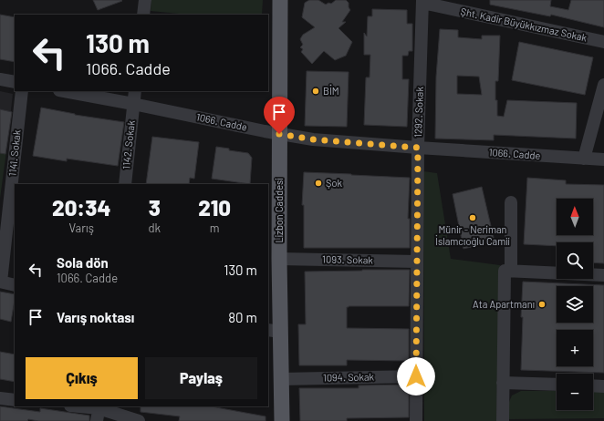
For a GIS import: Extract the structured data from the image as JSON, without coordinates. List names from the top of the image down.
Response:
{
  "streets": {
    "main road": ["Lizbon Caddesi"],
    "street": [
      "Şht. Kadir Büyükkızmaz Sokak",
      "1292. Sokak",
      "1066. Cadde",
      "1142. Sokak",
      "1141. Sokak",
      "1093. Sokak",
      "1094. Sokak"
    ]
  },
  "crossings": [
    ["Şht. Kadir Büyükkızmaz Sokak", "1292. Sokak"],
    ["1292. Sokak", "1066. Cadde"],
    ["1292. Sokak", "1093. Sokak"],
    ["1292. Sokak", "1094. Sokak"],
    ["1066. Cadde", "1142. Sokak"],
    ["1066. Cadde", "Lizbon Caddesi"],
    ["Lizbon Caddesi", "1093. Sokak"],
    ["Lizbon Caddesi", "1094. Sokak"]
  ],
  "places": [
    "BİM",
    "Şok",
    "Münir - Neriman İslamcıoğlu Camii",
    "Ata Apartmanı"
  ],
  "north": "top",
  "page": {
    "turn": ["130 m", "1066. Cadde"],
    "eta": [
      "20:34",
      "Varış",
      "3",
      "dk",
      "210",
      "m"
    ],
    "map_buttons": ["+", "−"],
    "list": [
      {
        "name": "Sola dön",
        "note": "1066. Cadde",
        "value": "130 m"
      },
      {
        "name": "Varış noktası",
        "value": "80 m"
      }
    ],
    "buttons": ["Çıkış", "Paylaş"]
  }
}
